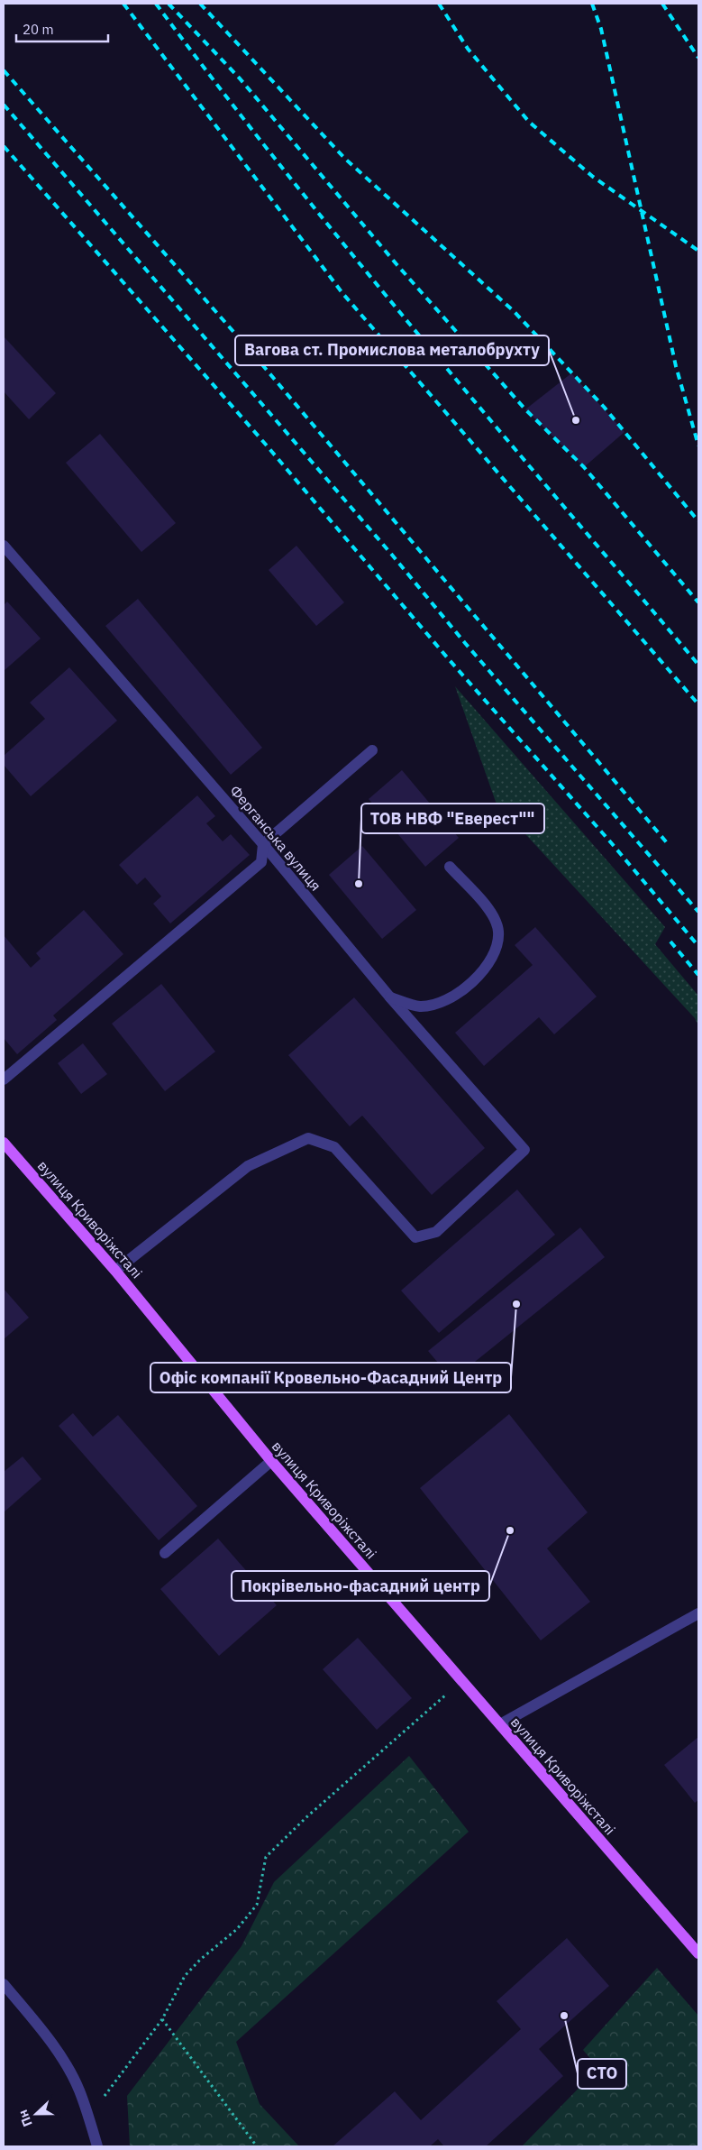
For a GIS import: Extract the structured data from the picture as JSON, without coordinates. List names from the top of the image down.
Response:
{
  "streets": {
    "main road": ["вулиця Криворіжсталі"],
    "street": ["Ферганська вулиця"]
  },
  "crossings": [
    ["Ферганська вулиця", "вулиця Криворіжсталі"]
  ],
  "places": [
    "Вагова ст. Промислова металобрухту",
    "ТОВ НВФ \"Еверест\"\"",
    "Офіс компанії Кровельно-Фасадний Центр",
    "Покрівельно-фасадний центр",
    "СТО"
  ],
  "scale_bar": "20 m",
  "north": "left"
}
